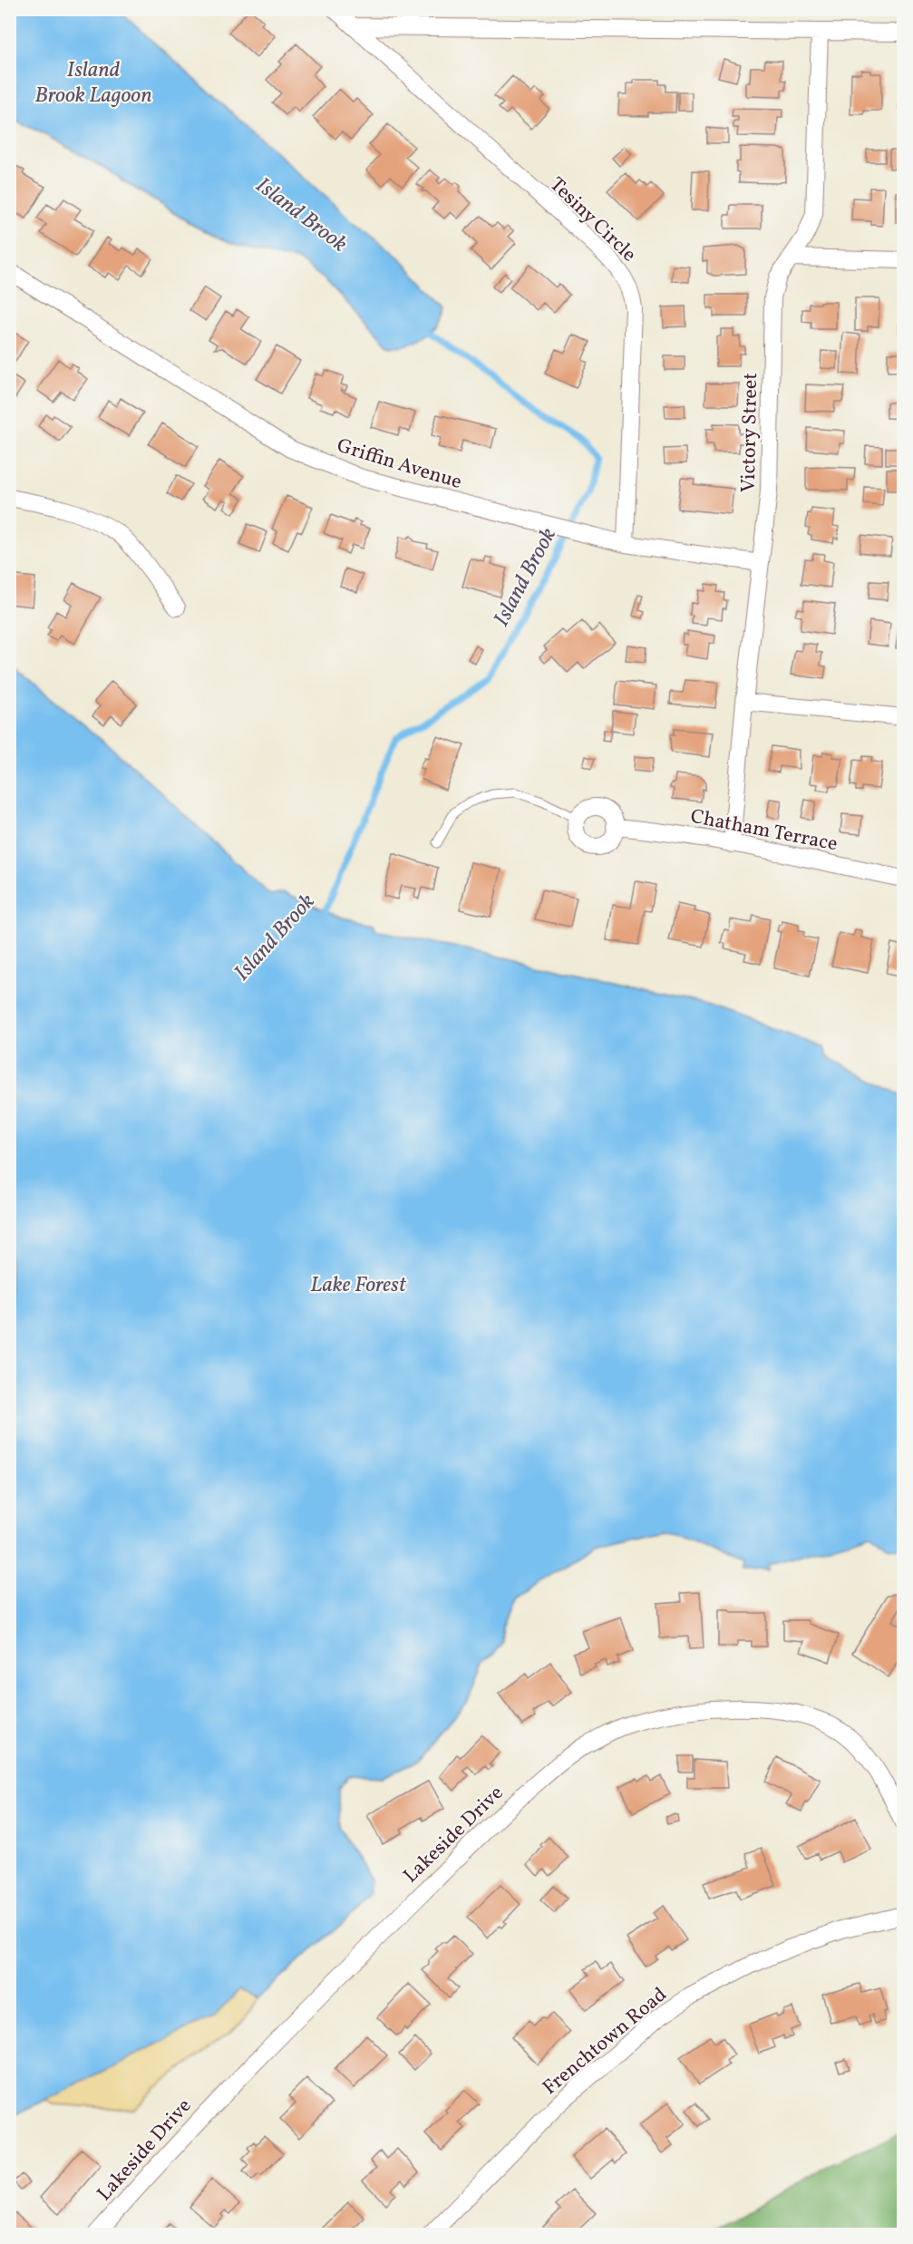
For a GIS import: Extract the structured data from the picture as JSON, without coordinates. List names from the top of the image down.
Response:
{
  "streets": {
    "street": [
      "Tesiny Circle",
      "Victory Street",
      "Griffin Avenue",
      "Chatham Terrace",
      "Lakeside Drive",
      "Frenchtown Road"
    ]
  },
  "crossings": [
    ["Tesiny Circle", "Griffin Avenue"],
    ["Victory Street", "Griffin Avenue"],
    ["Victory Street", "Chatham Terrace"]
  ],
  "water": ["Island Brook Lagoon", "Island Brook", "Lake Forest"]
}
